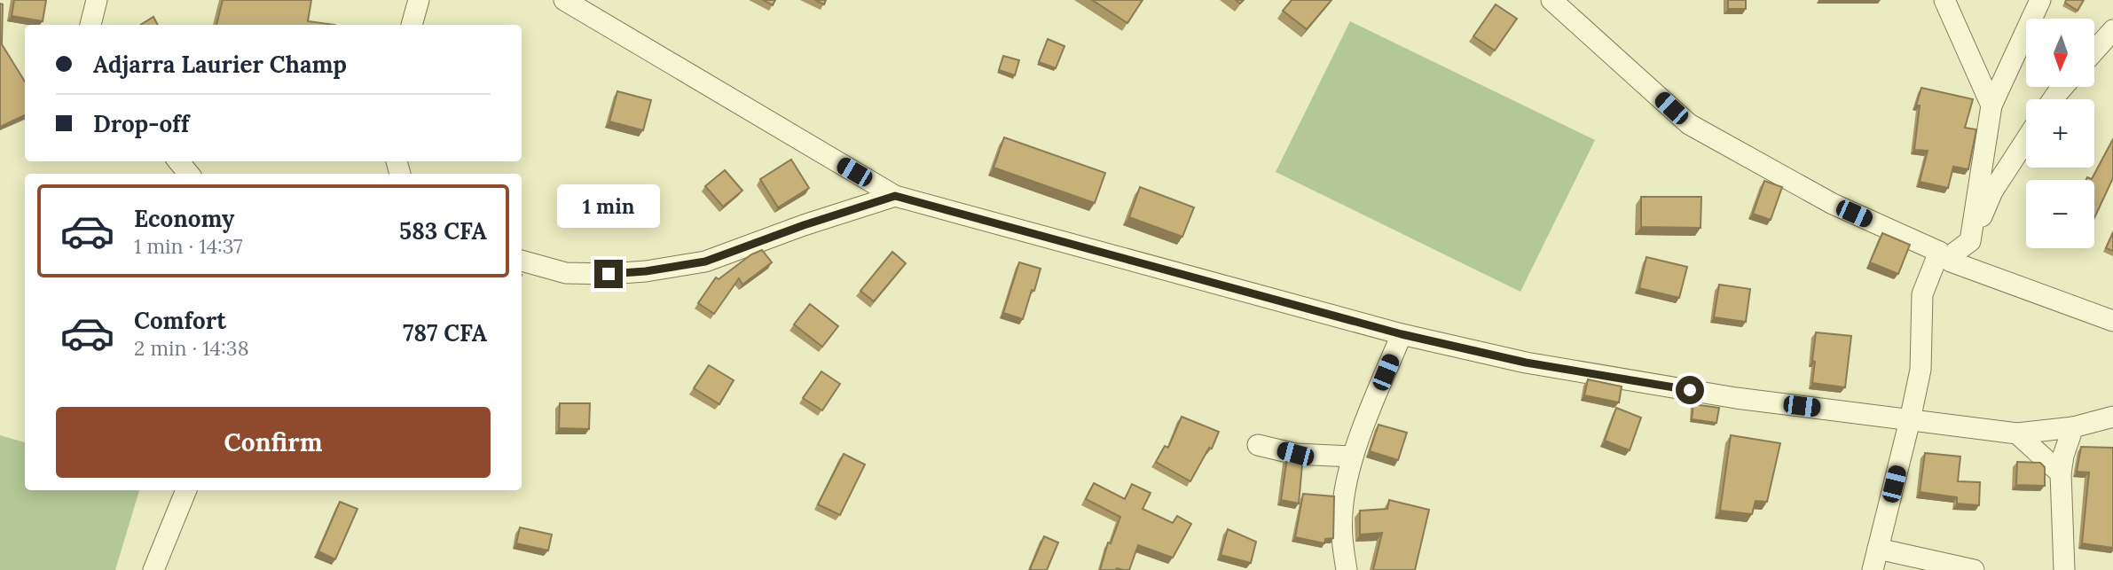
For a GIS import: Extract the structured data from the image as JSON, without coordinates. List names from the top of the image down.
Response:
{
  "north": "bottom",
  "page": {
    "map_buttons": ["+", "−"],
    "banner": ["Adjarra Laurier Champ", "Drop-off"],
    "bubble": "1 min",
    "list": [
      {
        "name": "Economy",
        "note": "1 min · 14:37",
        "value": "583 CFA"
      },
      {
        "name": "Comfort",
        "note": "2 min · 14:38",
        "value": "787 CFA"
      }
    ],
    "buttons": "Confirm"
  }
}
